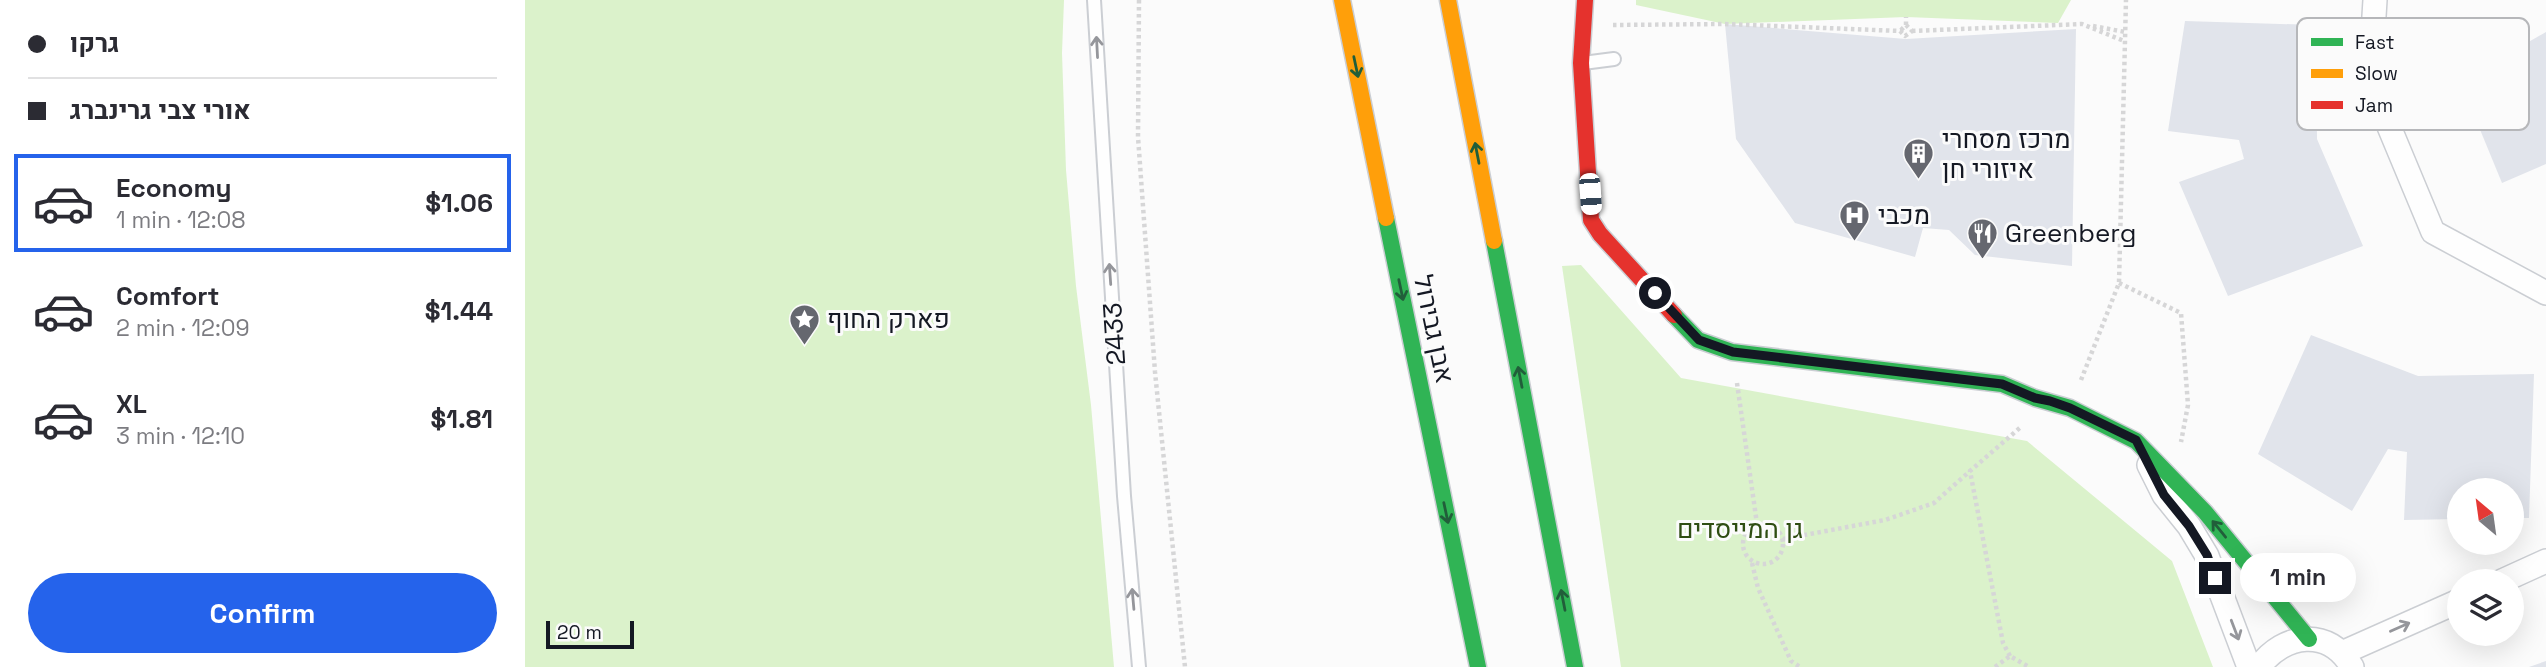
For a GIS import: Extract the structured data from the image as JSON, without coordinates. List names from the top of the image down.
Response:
{
  "streets": {
    "street": ["אבן גבירול"],
    "lane": ["2433"]
  },
  "one_way": ["2433"],
  "parks": ["גן המייסדים"],
  "places": {
    "building": ["מרכז מסחרי איזורי חן"],
    "hospital": ["מכבי"],
    "restaurant": ["Greenberg"],
    "place": ["פארק החוף"]
  },
  "legend": ["Fast", "Slow", "Jam"],
  "scale_bar": "20 m",
  "north": "top left",
  "page": {
    "banner": ["גרקו", "אורי צבי גרינברג"],
    "list": [
      {
        "name": "Economy",
        "note": "1 min · 12:08",
        "value": "$1.06"
      },
      {
        "name": "Comfort",
        "note": "2 min · 12:09",
        "value": "$1.44"
      },
      {
        "name": "XL",
        "note": "3 min · 12:10",
        "value": "$1.81"
      }
    ],
    "bubble": "1 min",
    "buttons": "Confirm",
    "scale": "20 m"
  }
}
